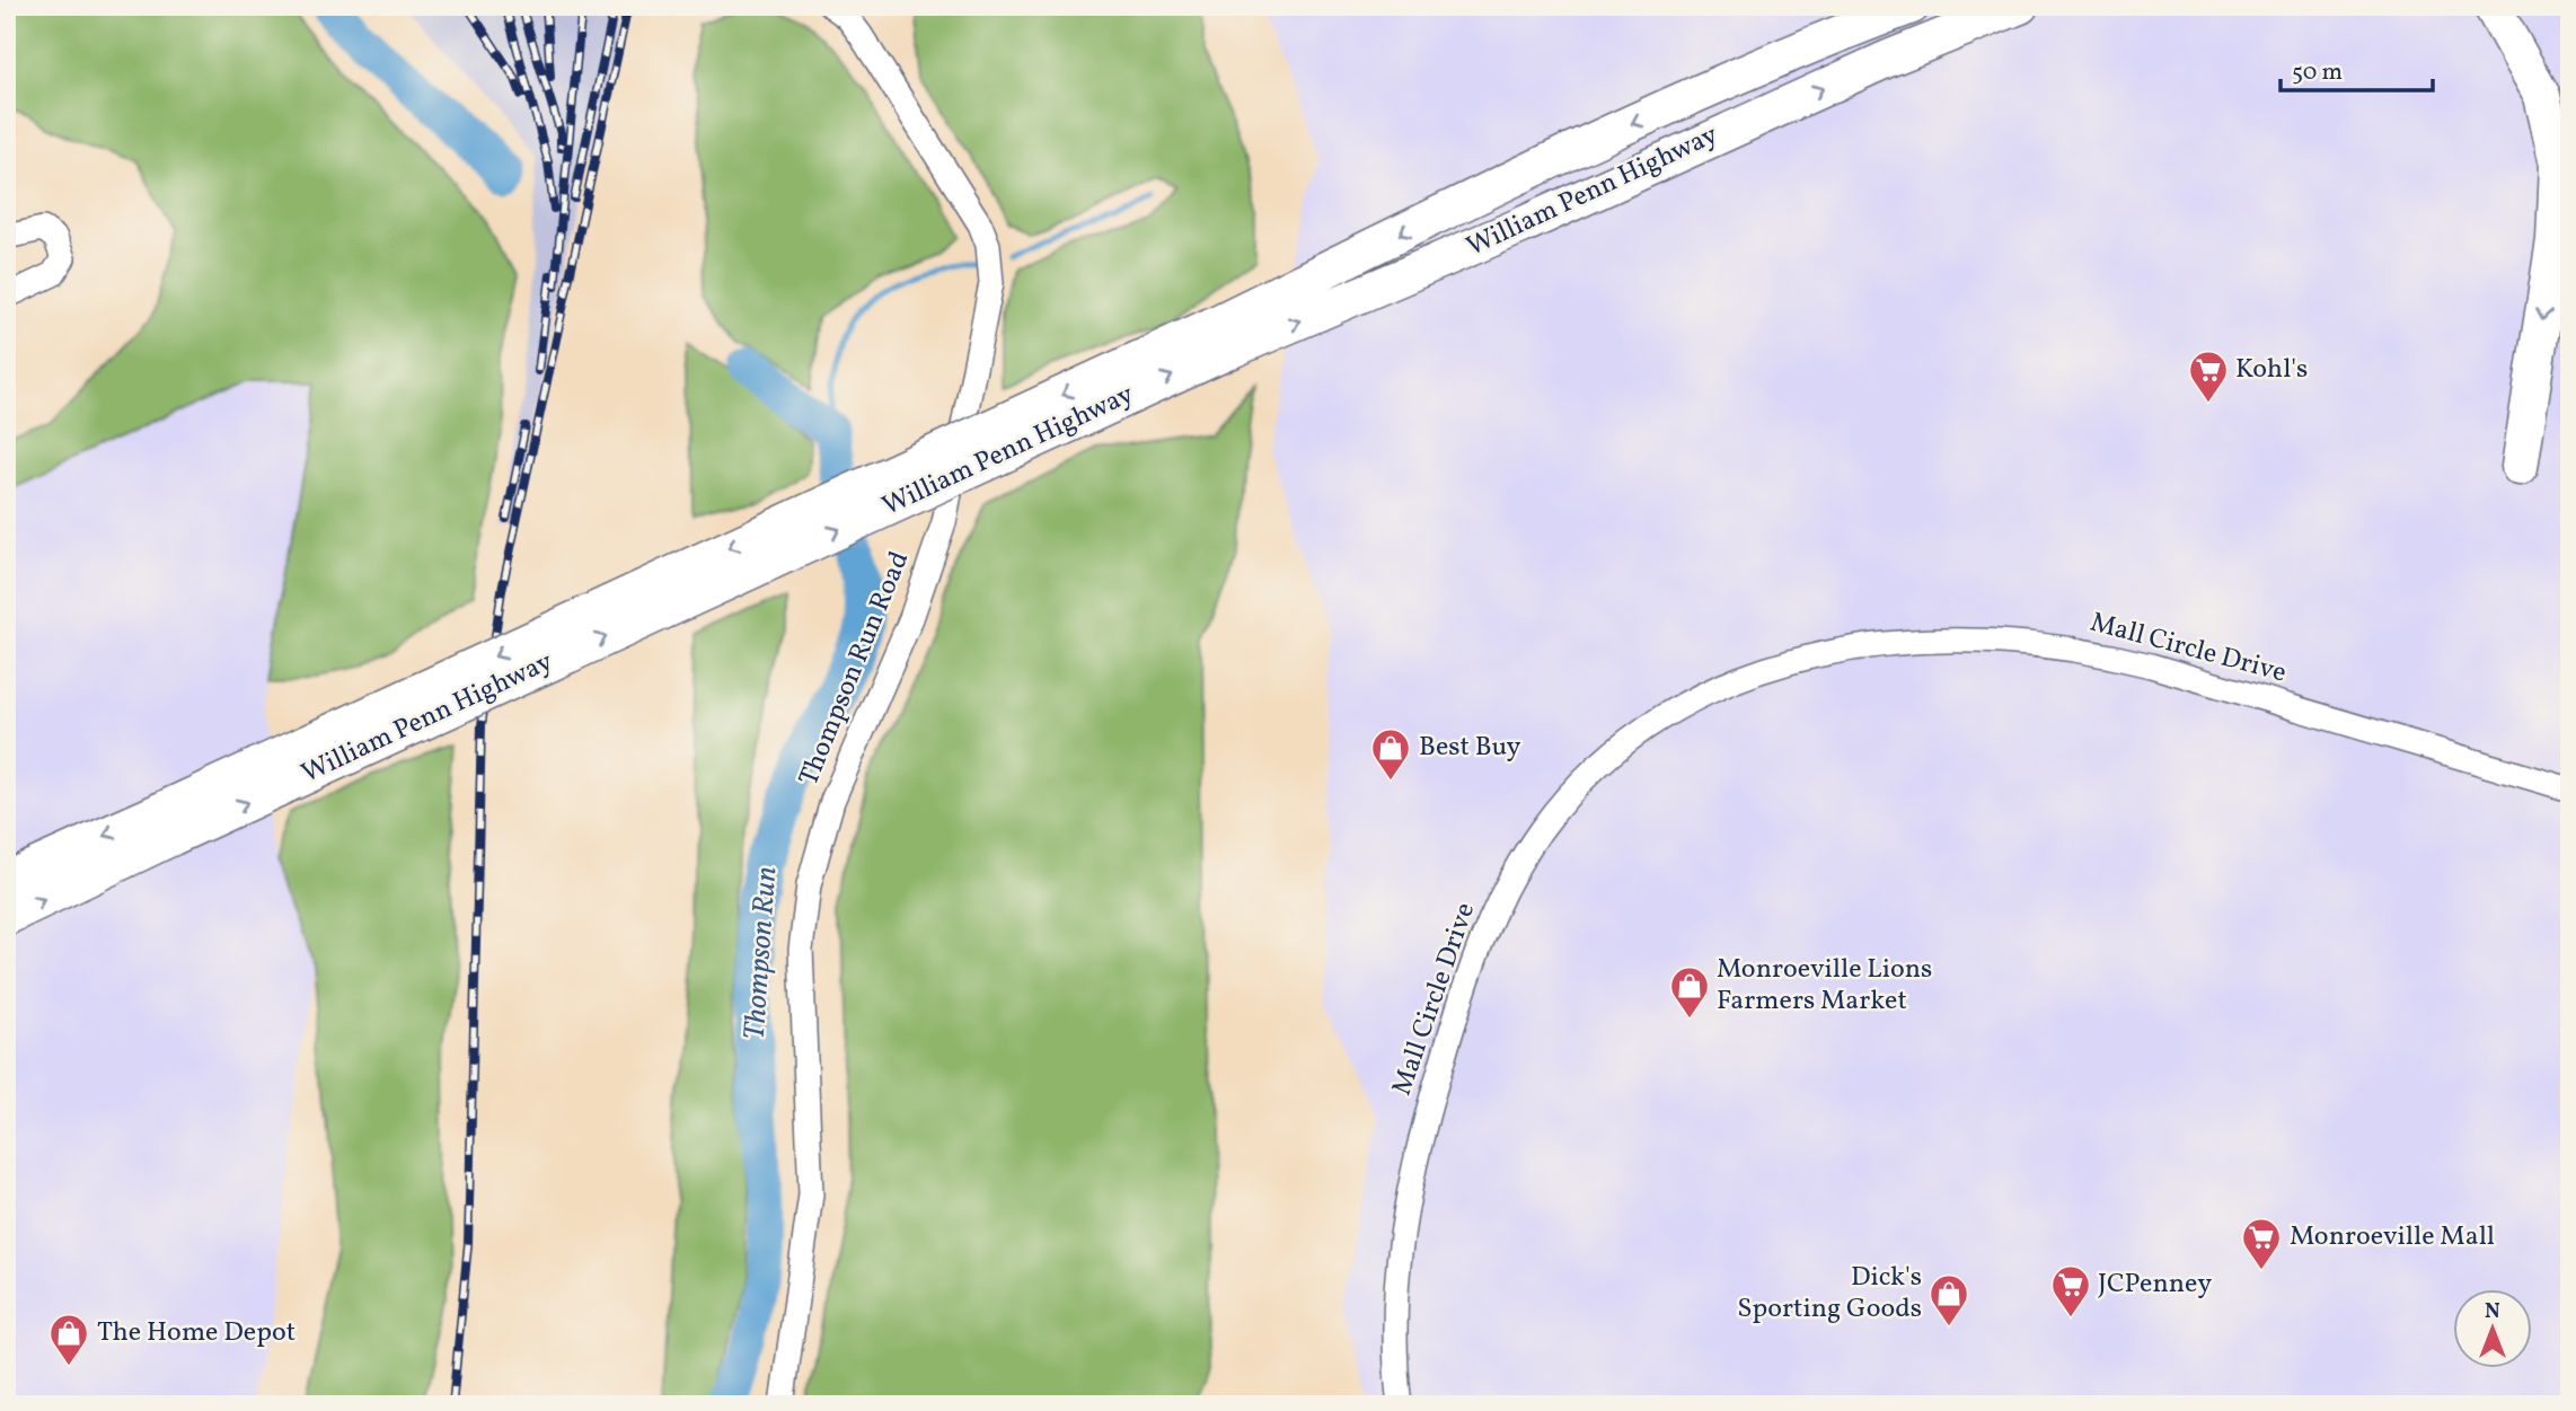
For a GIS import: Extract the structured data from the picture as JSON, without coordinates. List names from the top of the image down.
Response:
{
  "streets": {
    "highway": ["William Penn Highway"],
    "street": ["Mall Circle Drive", "Thompson Run Road"]
  },
  "water": ["Thompson Run"],
  "places": {
    "supermarket": ["Kohl's", "Monroeville Mall", "JCPenney"],
    "shop": [
      "Best Buy",
      "Monroeville Lions Farmers Market",
      "Dick's Sporting Goods",
      "The Home Depot"
    ]
  },
  "scale_bar": "50 m",
  "north": "top"
}
